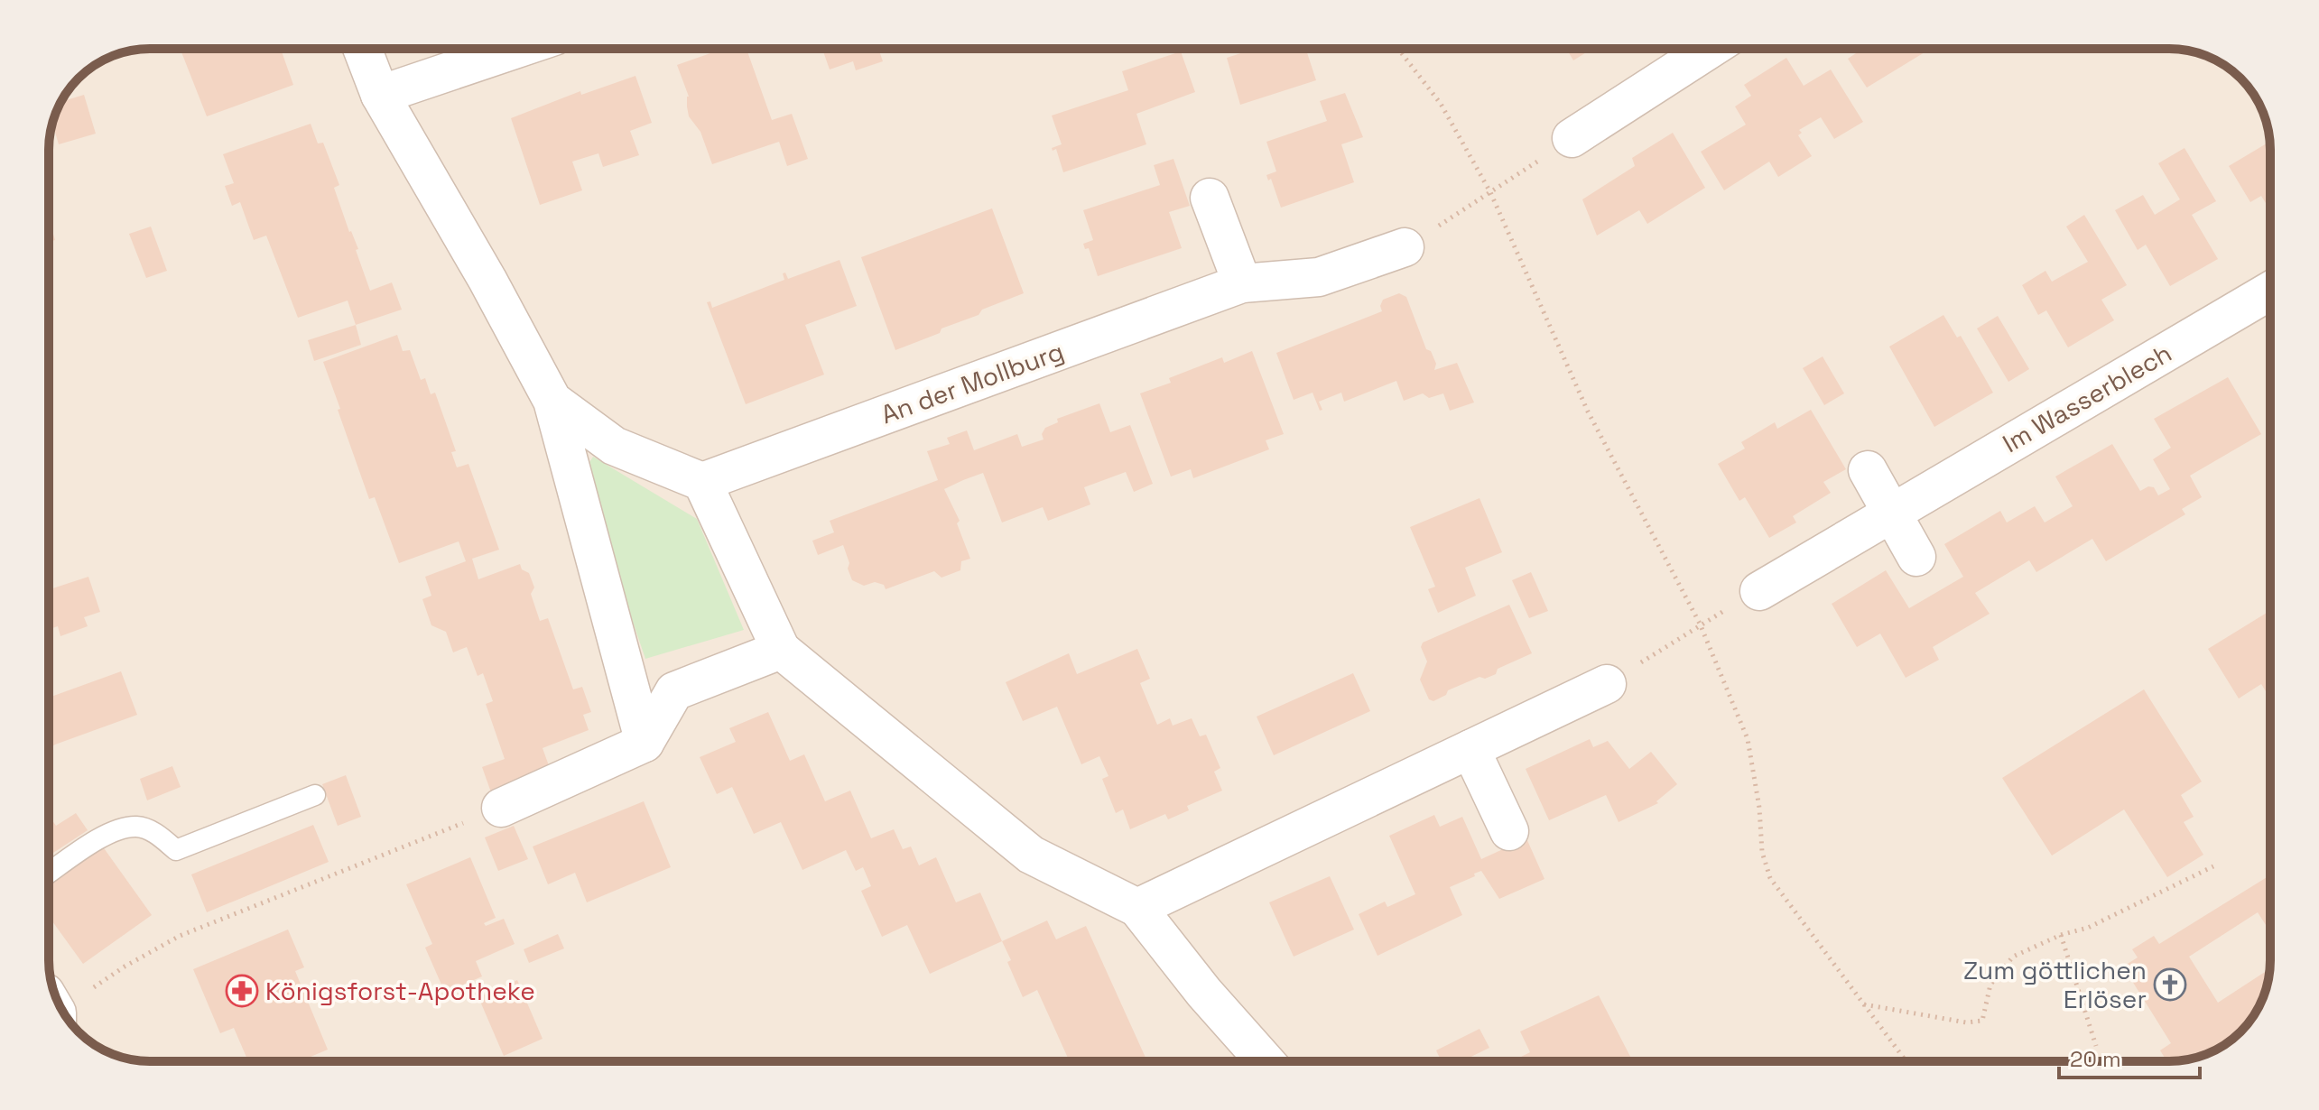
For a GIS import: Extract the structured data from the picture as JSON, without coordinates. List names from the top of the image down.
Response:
{
  "streets": {
    "street": ["An der Mollburg", "Im Wasserblech"]
  },
  "places": {
    "church": ["Zum göttlichen Erlöser"],
    "pharmacy": ["Königsforst-Apotheke"]
  },
  "scale_bar": "20 m"
}
